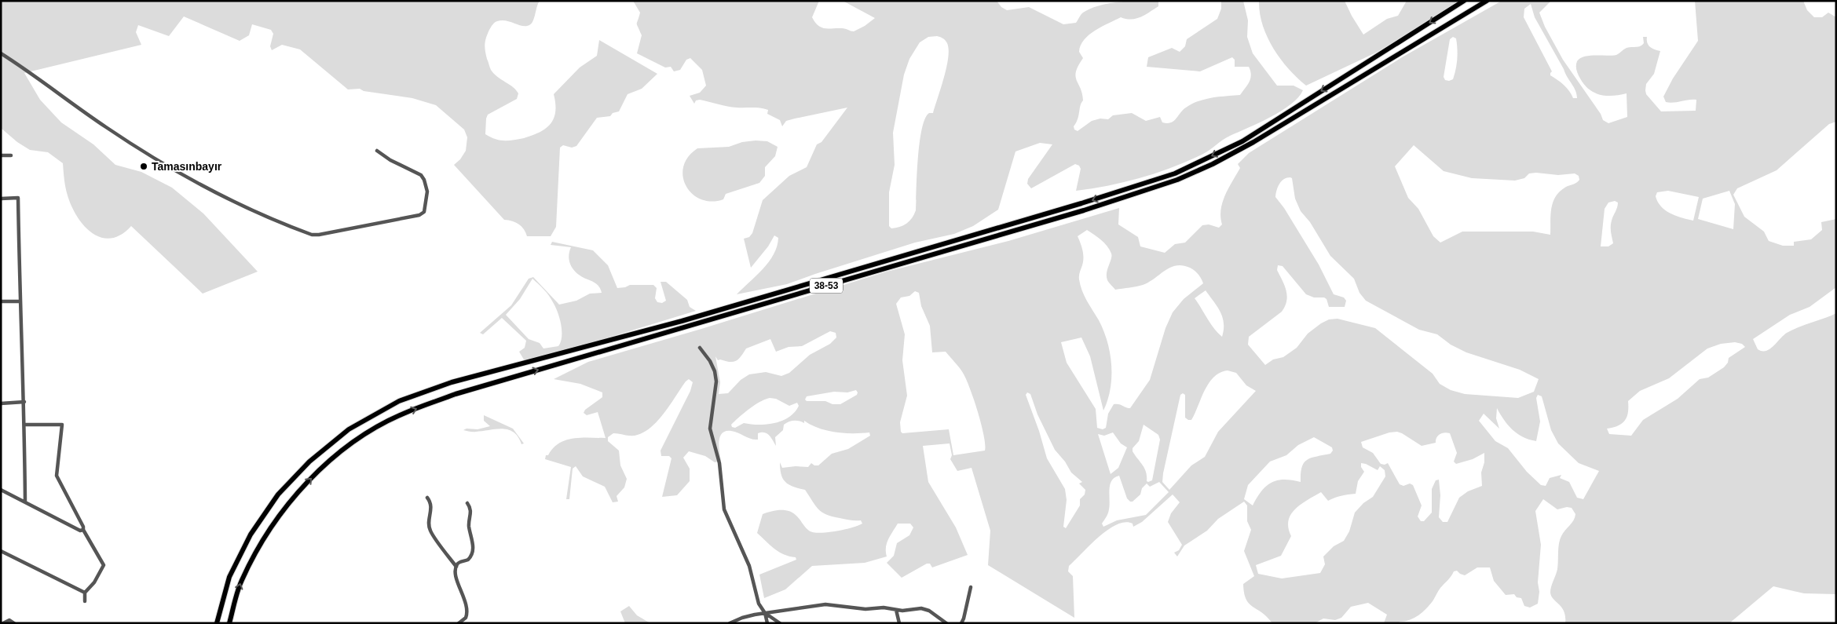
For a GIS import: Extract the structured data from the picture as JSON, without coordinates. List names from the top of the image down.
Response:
{
  "streets": {
    "highway": ["38-53"]
  },
  "places": ["Tamasınbayır"]
}
